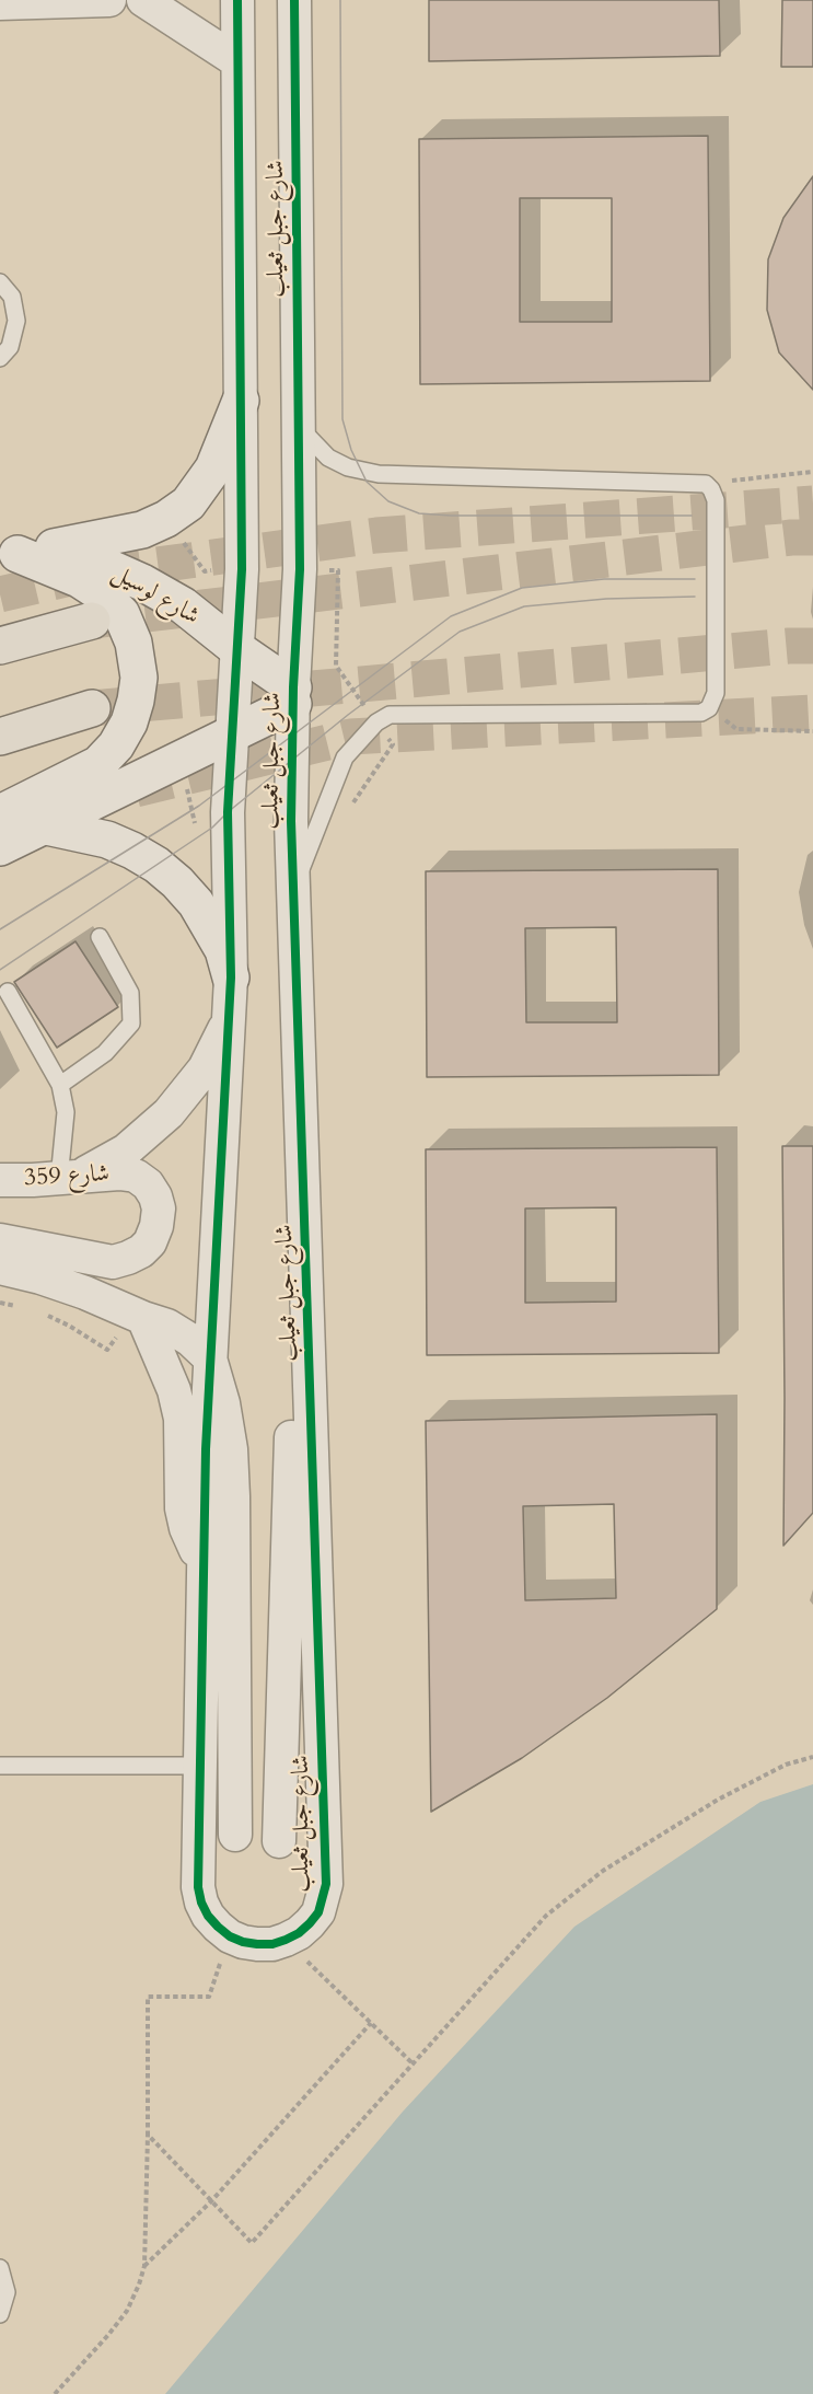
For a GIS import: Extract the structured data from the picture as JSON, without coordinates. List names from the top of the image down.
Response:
{
  "streets": {
    "street": ["شارع جبل ثعيلب", "شارع لوسيل", "شارع 359"]
  },
  "crossings": [
    ["شارع جبل ثعيلب", "شارع لوسيل"]
  ]
}
